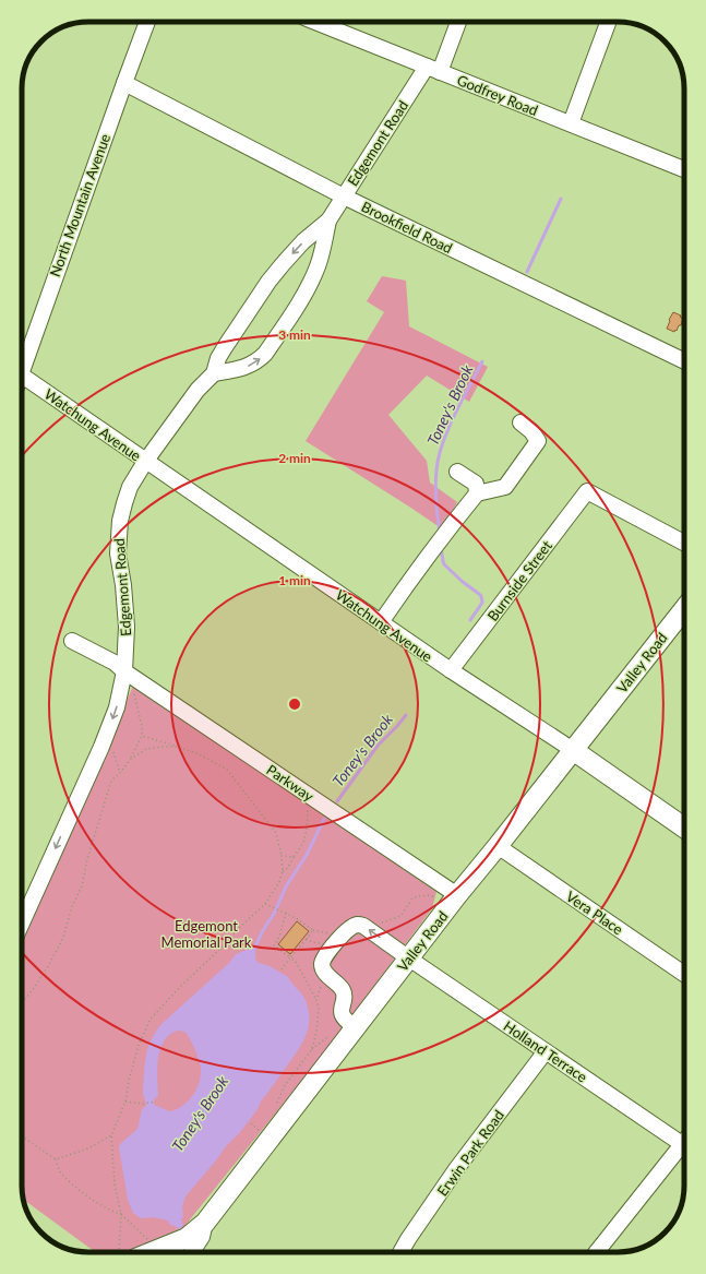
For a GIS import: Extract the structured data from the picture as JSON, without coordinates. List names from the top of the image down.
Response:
{
  "streets": {
    "main road": ["Watchung Avenue", "Valley Road"],
    "street": [
      "Godfrey Road",
      "Edgemont Road",
      "North Mountain Avenue",
      "Brookfield Road",
      "Burnside Street",
      "Parkway",
      "Vera Place",
      "Holland Terrace",
      "Erwin Park Road"
    ]
  },
  "crossings": [
    ["Godfrey Road", "Edgemont Road"],
    ["Edgemont Road", "Brookfield Road"],
    ["Edgemont Road", "Watchung Avenue"],
    ["Edgemont Road", "Parkway"],
    ["North Mountain Avenue", "Brookfield Road"],
    ["Watchung Avenue", "Burnside Street"],
    ["Watchung Avenue", "Valley Road"],
    ["Valley Road", "Parkway"],
    ["Valley Road", "Vera Place"],
    ["Valley Road", "Holland Terrace"],
    ["Holland Terrace", "Erwin Park Road"]
  ],
  "water": ["Toney's Brook"],
  "parks": ["Edgemont Memorial Park"],
  "rings": ["3 min", "2 min", "1 min"]
}
